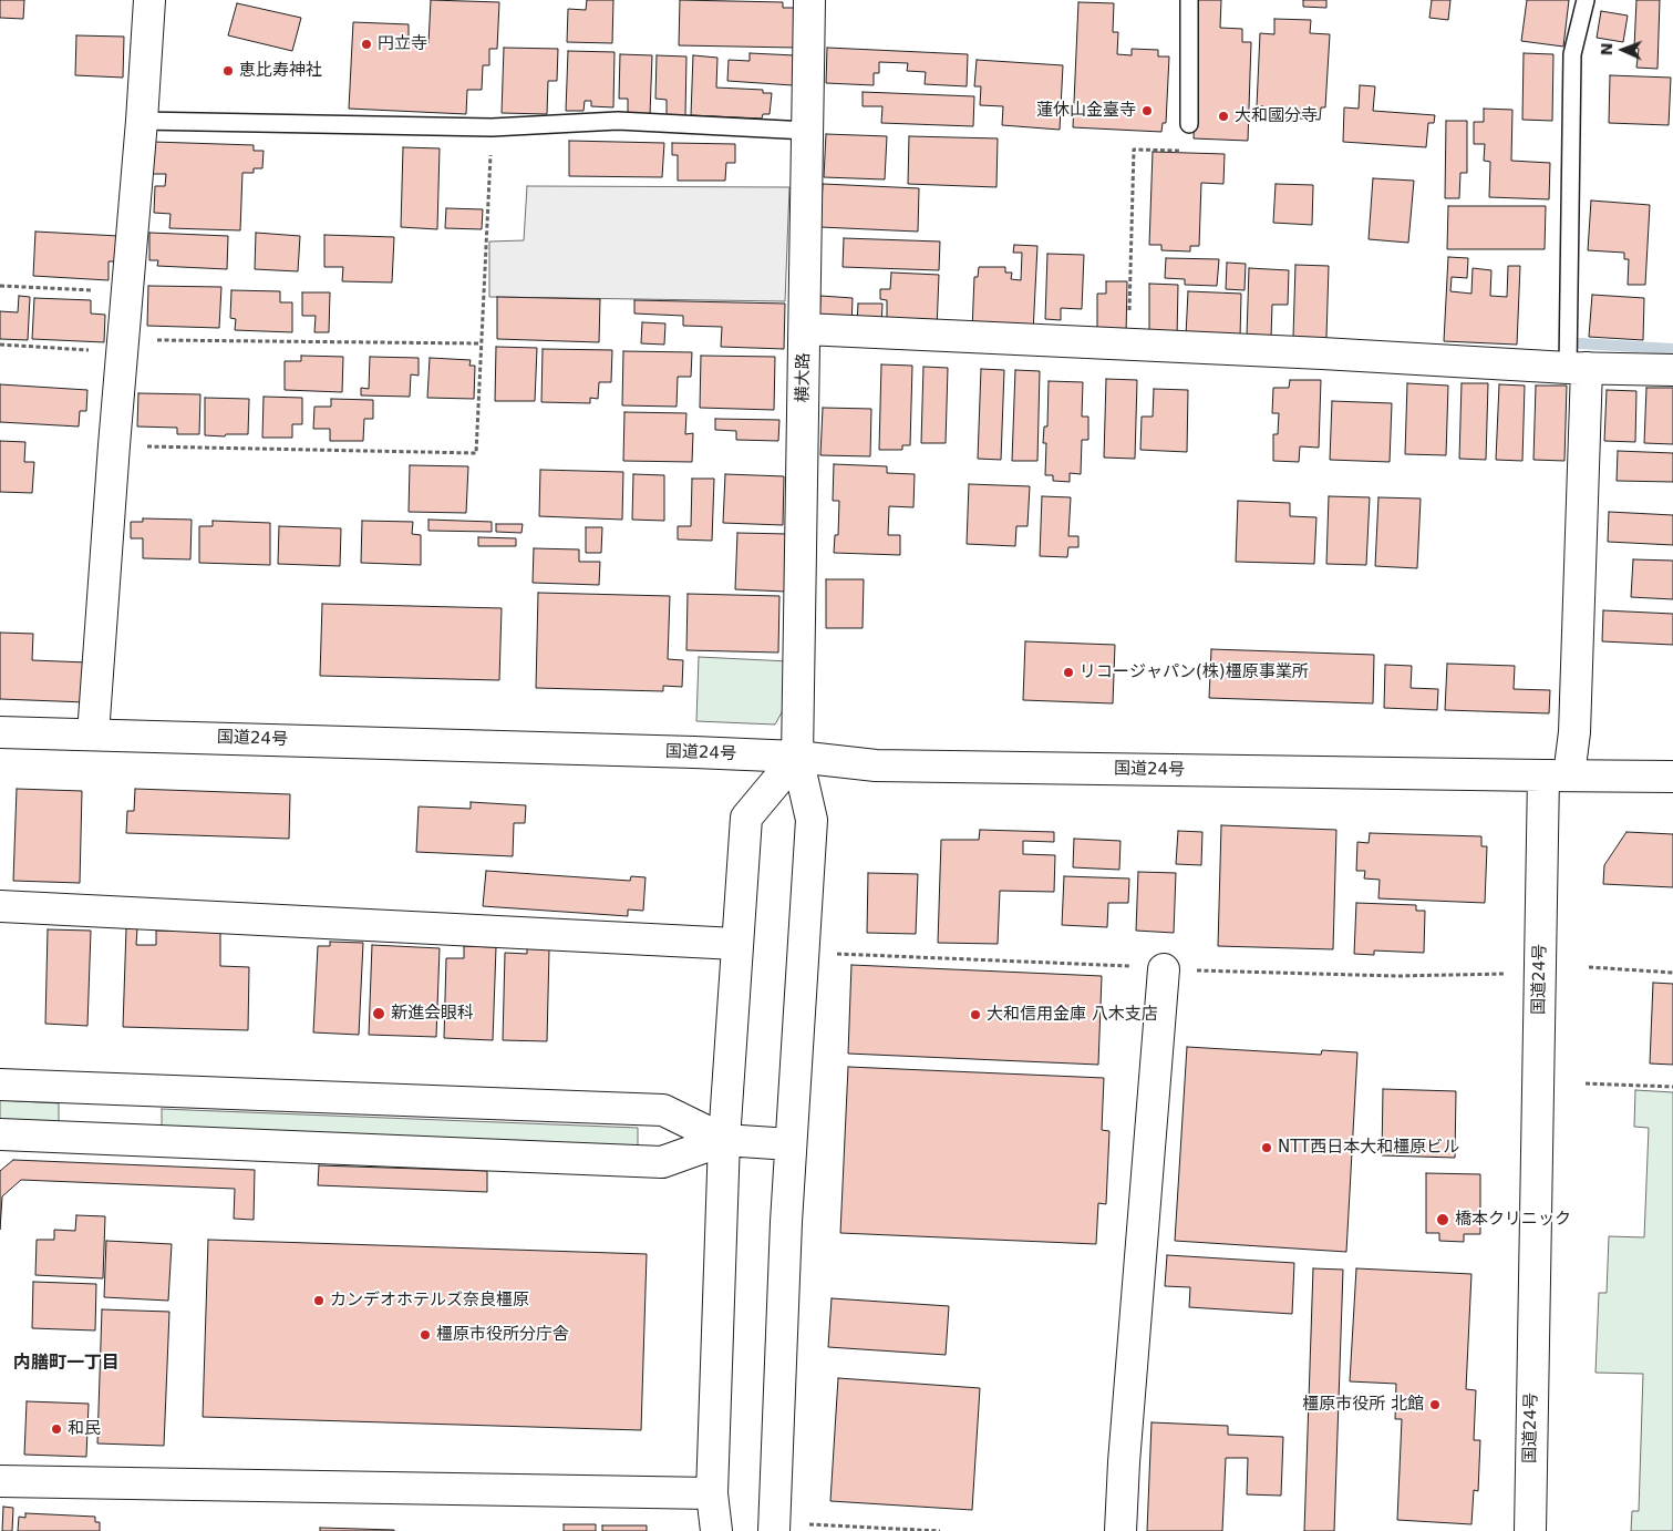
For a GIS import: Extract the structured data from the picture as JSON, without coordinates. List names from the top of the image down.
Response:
{
  "streets": {
    "main road": ["横大路", "国道24号"]
  },
  "crossings": [
    ["横大路", "国道24号"]
  ],
  "districts": ["内膳町一丁目"],
  "places": [
    "円立寺",
    "恵比寿神社",
    "蓮休山金臺寺",
    "大和國分寺",
    "リコージャパン(株)橿原事業所",
    "新進会眼科",
    "大和信用金庫 八木支店",
    "NTT西日本大和橿原ビル",
    "橋本クリニック",
    "カンデオホテルズ奈良橿原",
    "橿原市役所分庁舎",
    "橿原市役所 北館",
    "和民"
  ],
  "north": "left"
}
